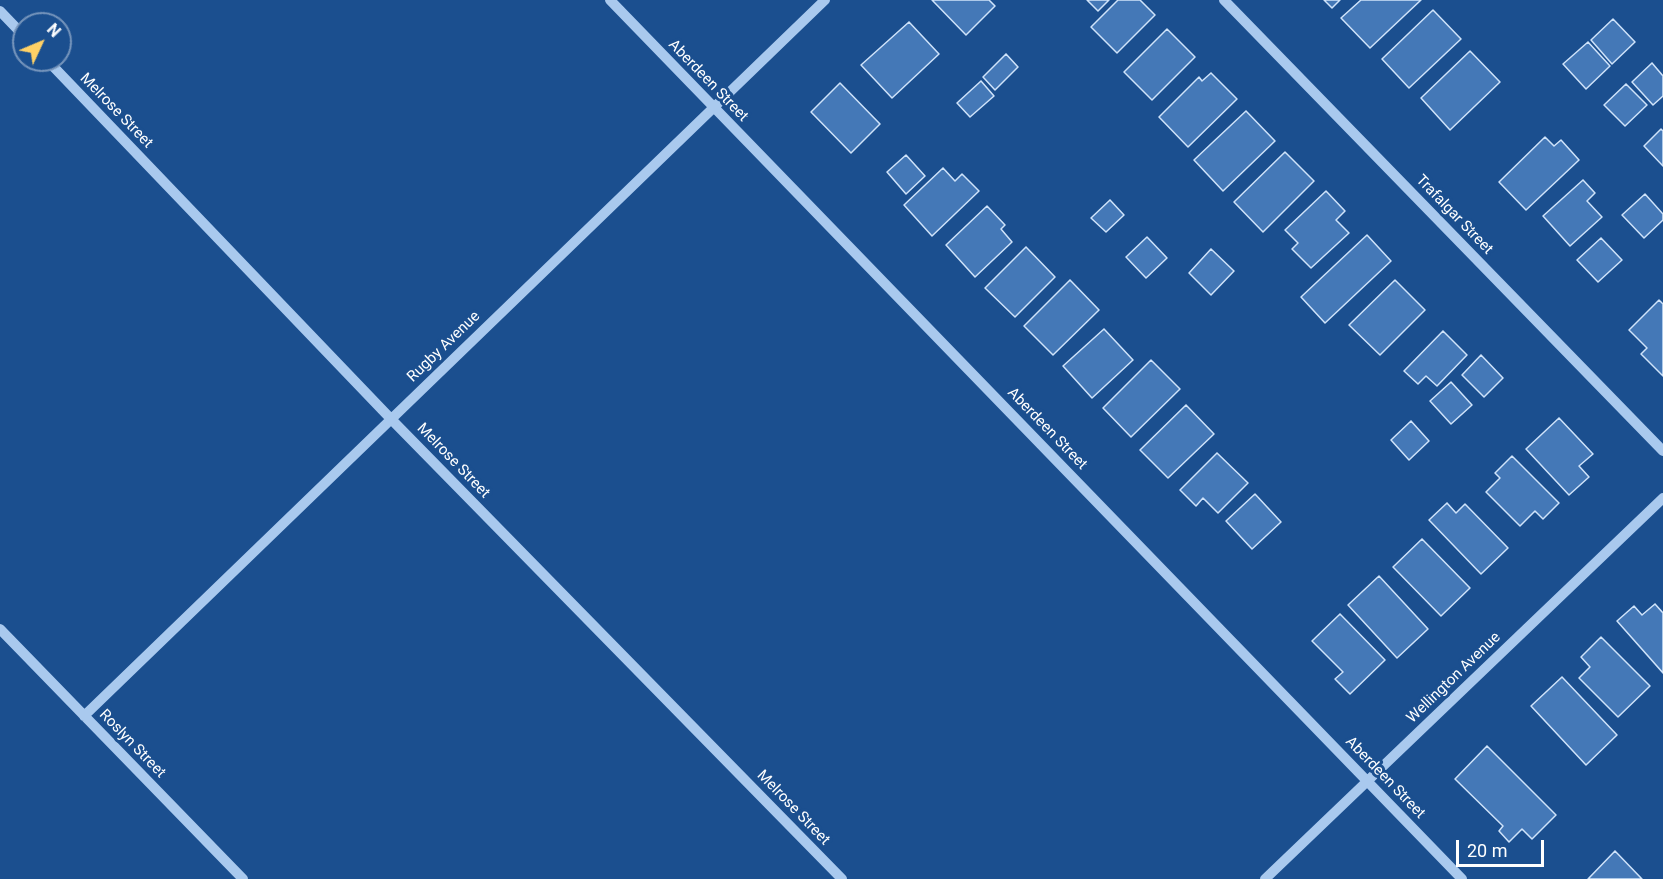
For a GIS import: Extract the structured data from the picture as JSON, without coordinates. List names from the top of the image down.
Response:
{
  "streets": {
    "street": [
      "Aberdeen Street",
      "Melrose Street",
      "Trafalgar Street",
      "Rugby Avenue",
      "Wellington Avenue",
      "Roslyn Street"
    ]
  },
  "crossings": [
    ["Aberdeen Street", "Rugby Avenue"],
    ["Aberdeen Street", "Wellington Avenue"],
    ["Melrose Street", "Rugby Avenue"],
    ["Rugby Avenue", "Roslyn Street"]
  ],
  "scale_bar": "20 m",
  "north": "top right"
}
